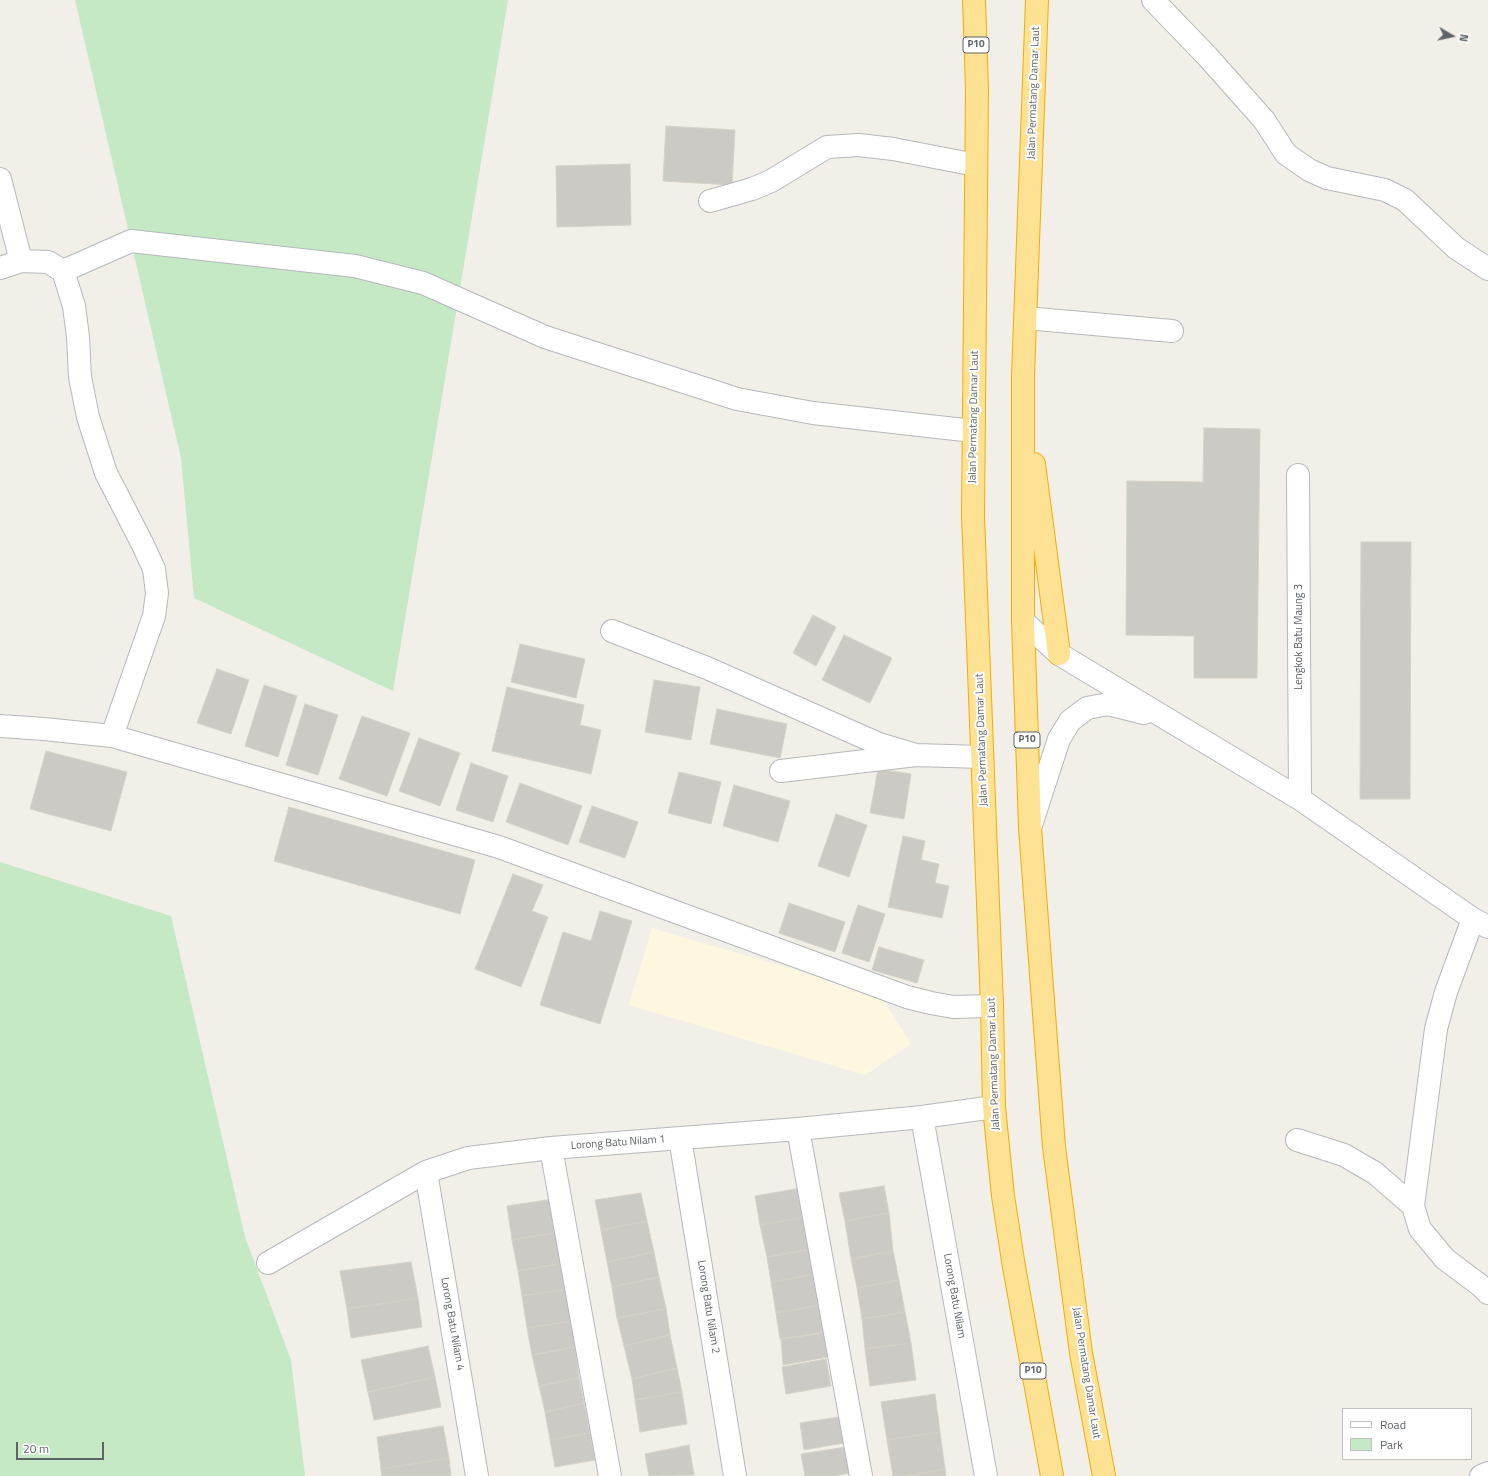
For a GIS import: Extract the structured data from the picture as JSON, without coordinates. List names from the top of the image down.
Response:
{
  "streets": {
    "highway": ["P10", "Jalan Permatang Damar Laut"],
    "street": [
      "Lengkok Batu Maung 3",
      "Lorong Batu Nilam 1",
      "Lorong Batu Nilam",
      "Lorong Batu Nilam 2",
      "Lorong Batu Nilam 4"
    ]
  },
  "crossings": [
    ["Jalan Permatang Damar Laut", "Lorong Batu Nilam 1"],
    ["Lorong Batu Nilam 1", "Lorong Batu Nilam"],
    ["Lorong Batu Nilam 1", "Lorong Batu Nilam 2"],
    ["Lorong Batu Nilam 1", "Lorong Batu Nilam 4"]
  ],
  "legend": ["Road", "Park"],
  "scale_bar": "20 m",
  "north": "right"
}
